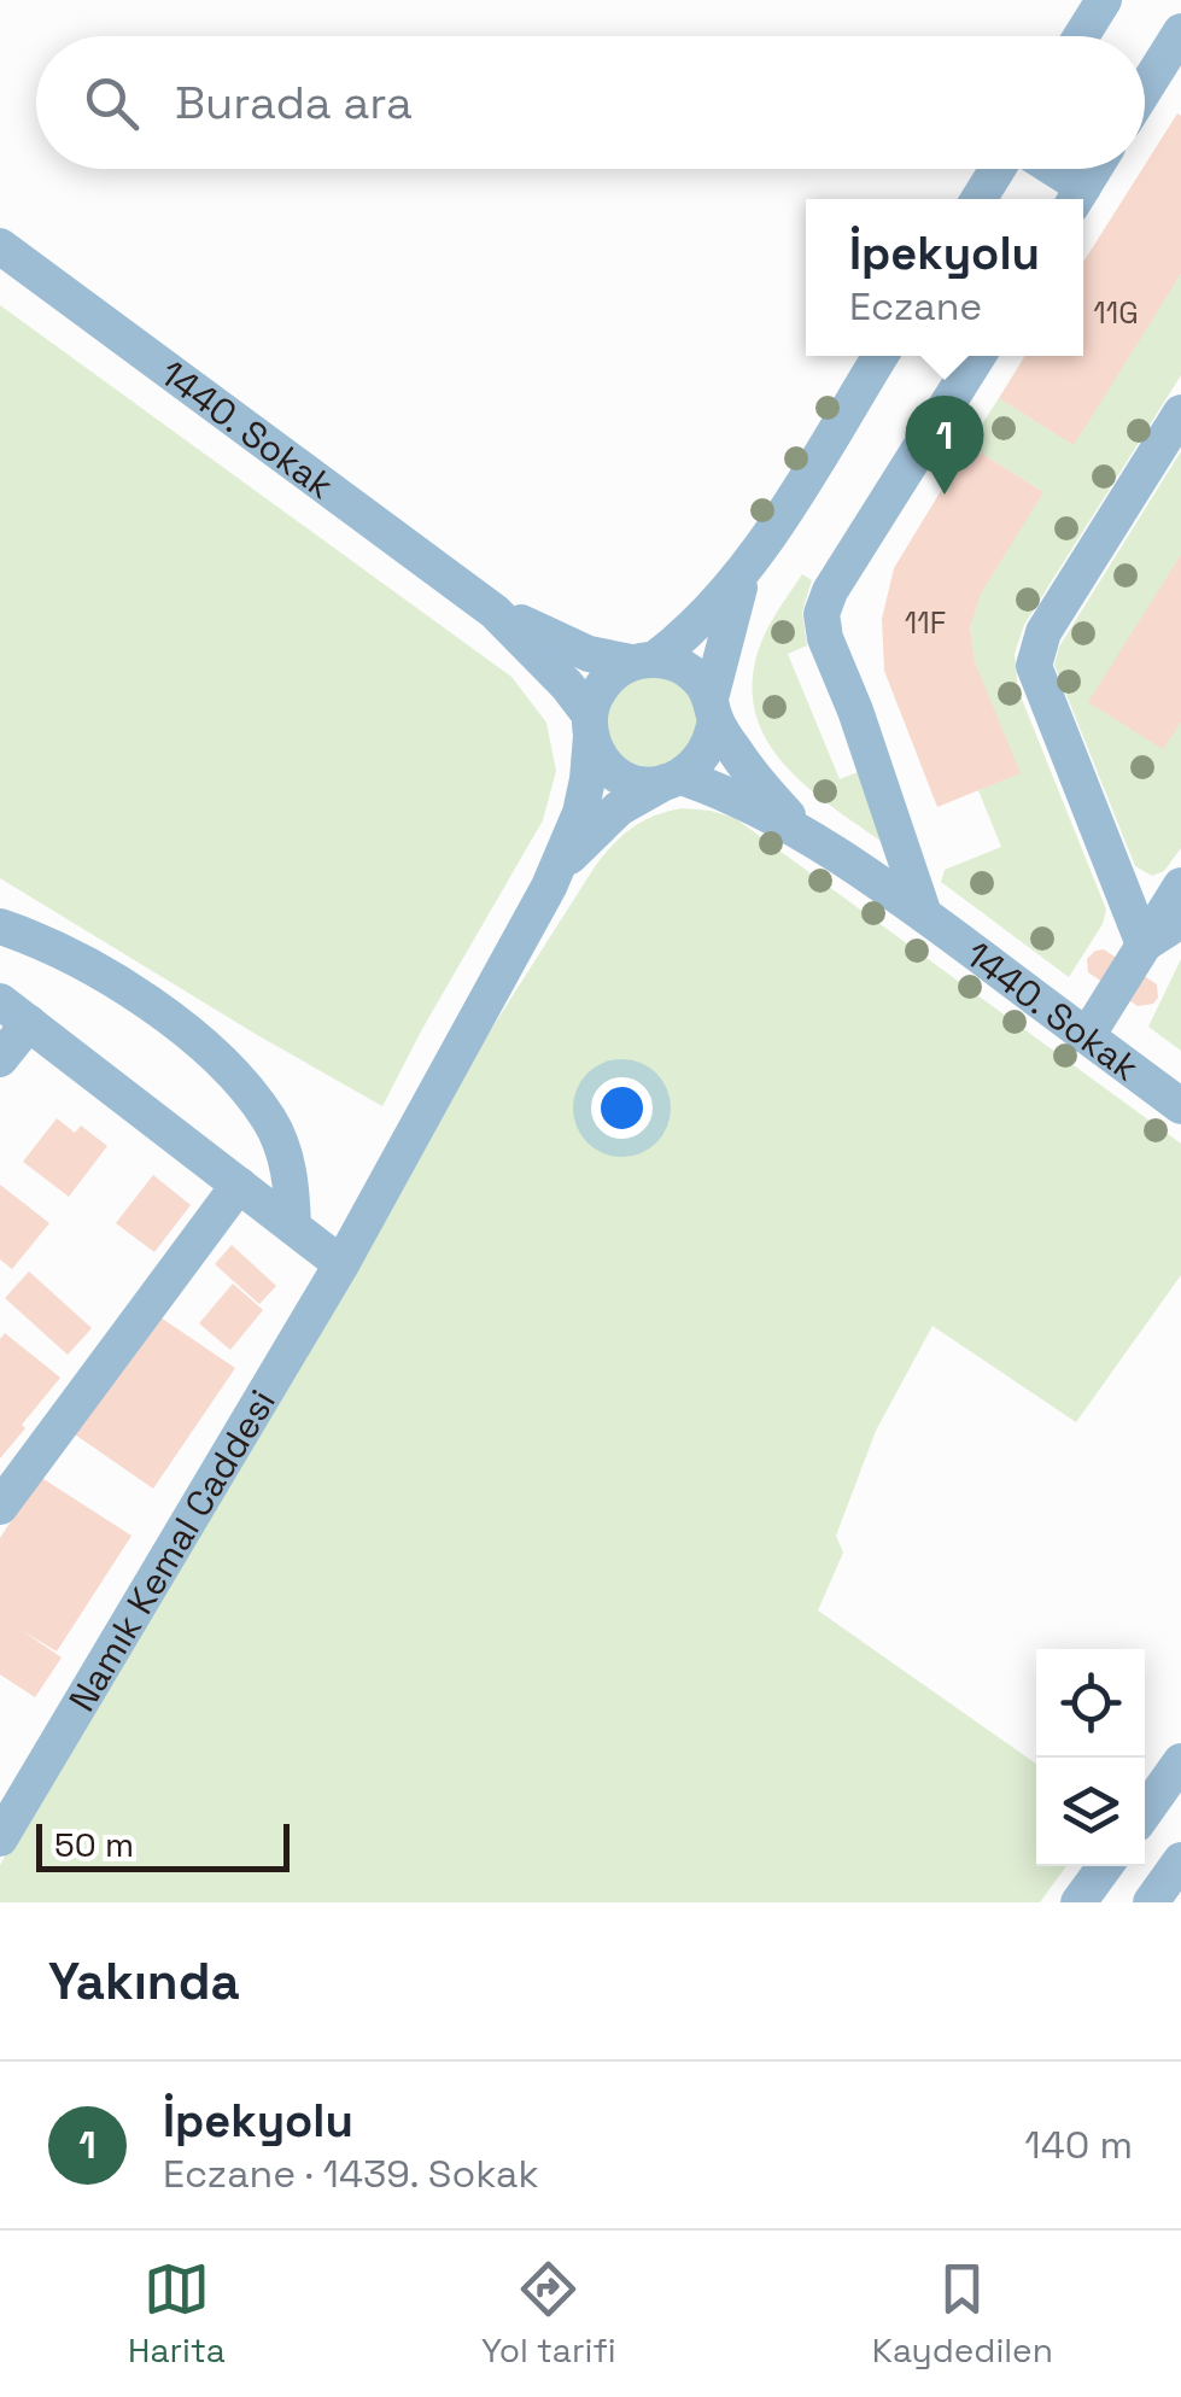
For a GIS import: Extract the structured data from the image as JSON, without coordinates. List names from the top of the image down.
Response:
{
  "streets": {
    "street": ["1440. Sokak", "Namık Kemal Caddesi"]
  },
  "house_numbers": ["11G", "11F"],
  "scale_bar": "50 m",
  "page": {
    "search": "Burada ara",
    "popup": ["İpekyolu", "Eczane"],
    "pins": "1",
    "scale": "50 m",
    "heading": "Yakında",
    "list": [
      {
        "mark": "1",
        "name": "İpekyolu",
        "note": "Eczane · 1439. Sokak",
        "value": "140 m"
      }
    ],
    "nav": ["Harita", "Yol tarifi", "Kaydedilen"]
  }
}
